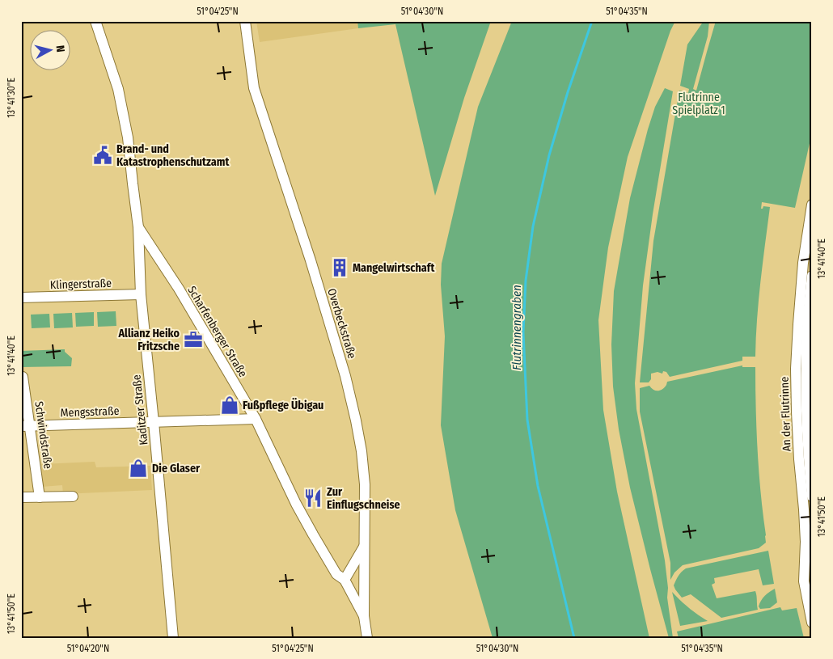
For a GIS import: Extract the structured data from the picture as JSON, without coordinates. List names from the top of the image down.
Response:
{
  "streets": {
    "street": [
      "Klingerstraße",
      "Overbeckstraße",
      "Scharfenberger Straße",
      "Kaditzer Straße",
      "Mengsstraße",
      "An der Flutrinne",
      "Schwindstraße"
    ]
  },
  "crossings": [
    ["Klingerstraße", "Kaditzer Straße"],
    ["Overbeckstraße", "Scharfenberger Straße"],
    ["Scharfenberger Straße", "Kaditzer Straße"],
    ["Scharfenberger Straße", "Mengsstraße"],
    ["Kaditzer Straße", "Mengsstraße"],
    ["Mengsstraße", "Schwindstraße"]
  ],
  "water": ["Flutrinnengraben"],
  "parks": ["Flutrinne Spielplatz 1"],
  "places": {
    "public building": ["Brand- und Katastrophenschutzamt"],
    "building": ["Mangelwirtschaft"],
    "office": ["Allianz Heiko Fritzsche"],
    "shop": ["Fußpflege Übigau", "Die Glaser"],
    "restaurant": ["Zur Einflugschneise"]
  },
  "north": "right",
  "coordinates": [
    "51°04'25\"N",
    "51°04'30\"N",
    "51°04'35\"N",
    "13°41'30\"E",
    "13°41'40\"E",
    "13°41'50\"E",
    "51°04'20\"N"
  ]
}
